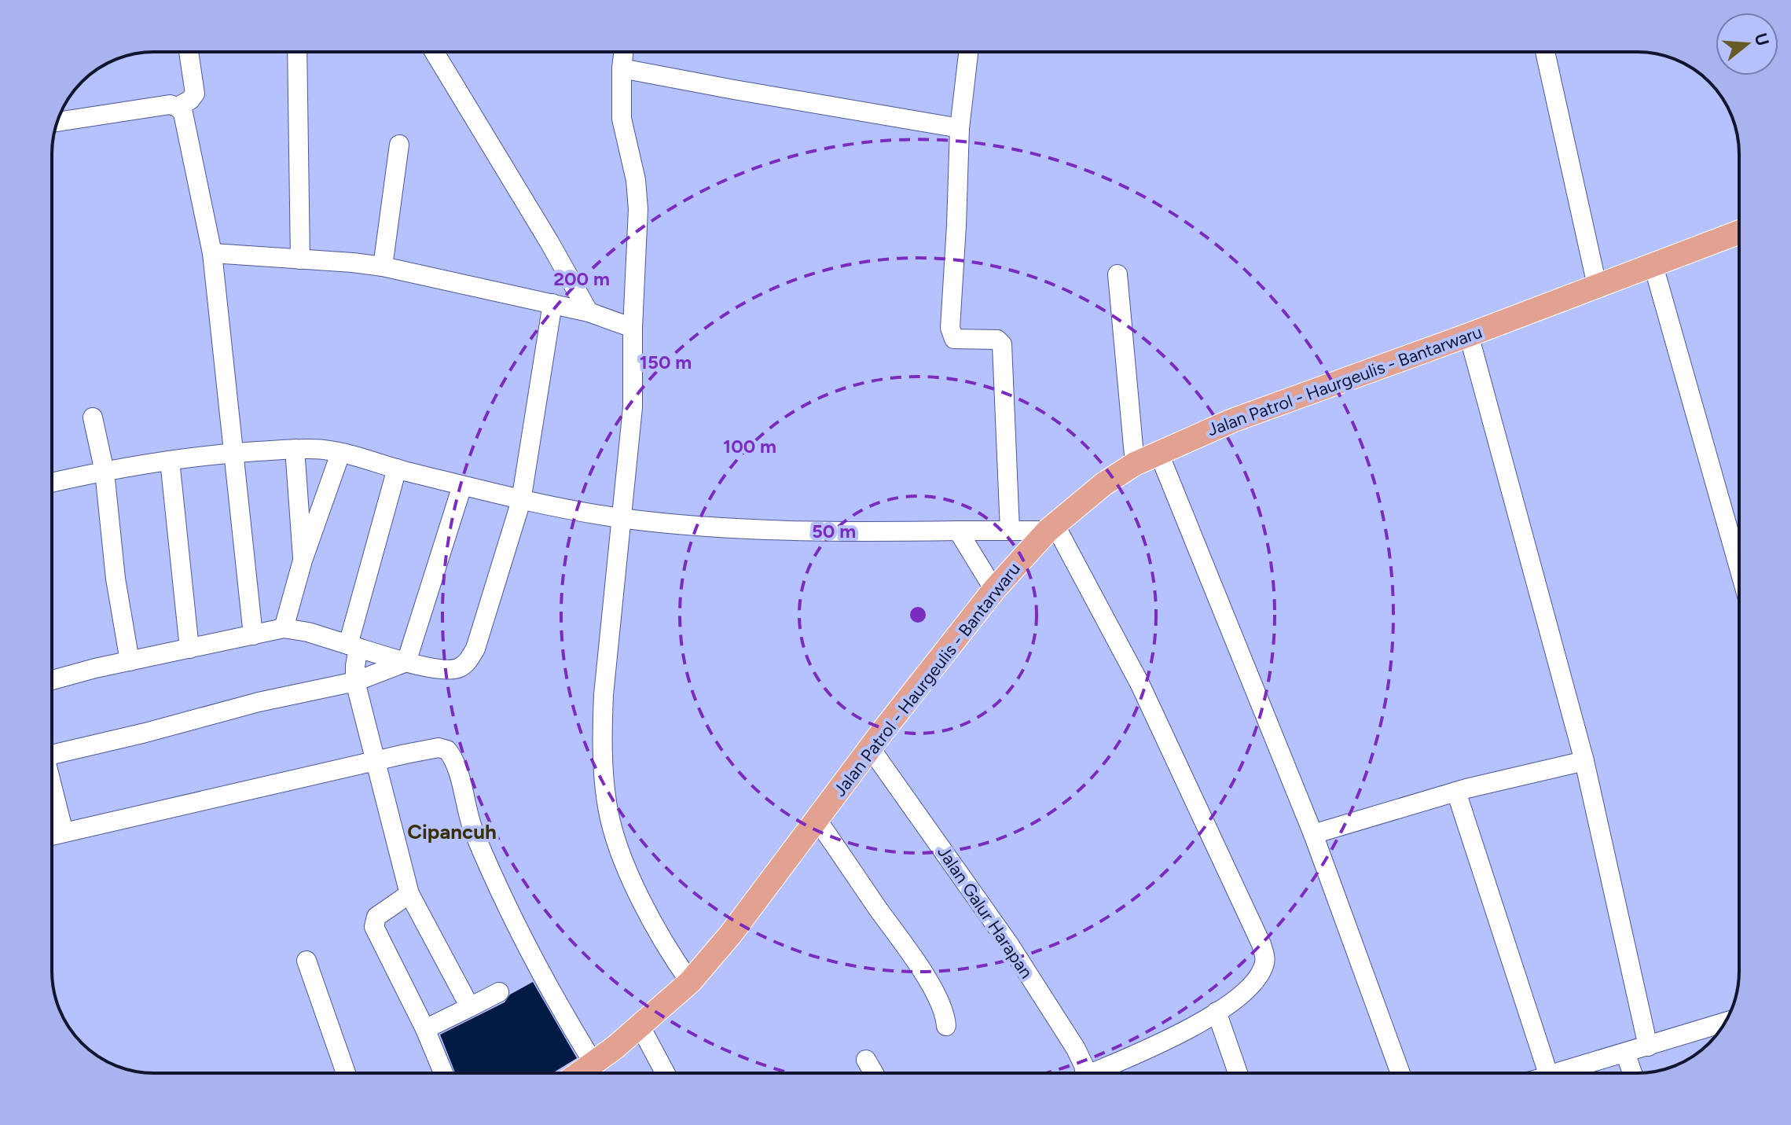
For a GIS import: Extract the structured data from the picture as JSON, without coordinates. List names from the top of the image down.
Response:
{
  "streets": {
    "main road": ["Jalan Patrol - Haurgeulis - Bantarwaru"],
    "street": ["Jalan Galur Harapan"]
  },
  "crossings": [
    ["Jalan Patrol - Haurgeulis - Bantarwaru", "Jalan Galur Harapan"]
  ],
  "districts": ["Cipancuh"],
  "north": "right",
  "rings": [
    "200 m",
    "150 m",
    "100 m",
    "50 m"
  ]
}
